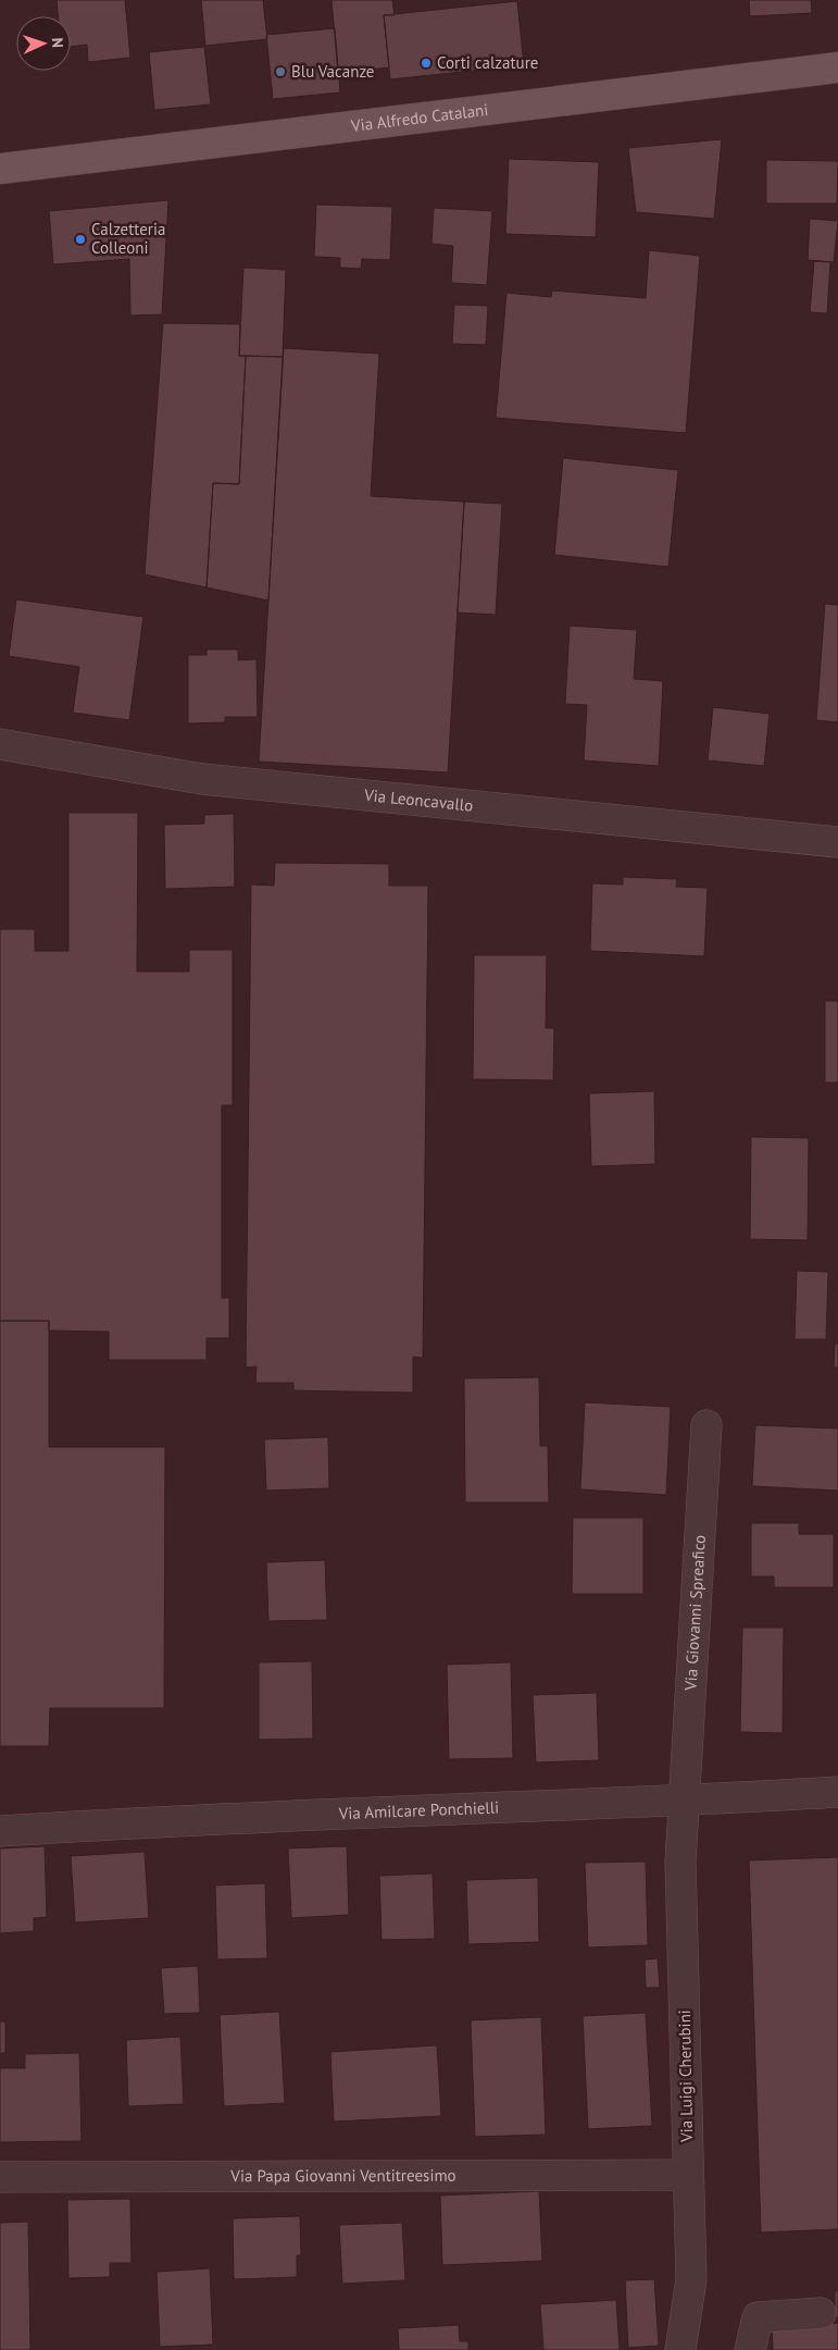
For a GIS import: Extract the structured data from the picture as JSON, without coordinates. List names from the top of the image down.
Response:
{
  "streets": {
    "main road": ["Via Alfredo Catalani"],
    "street": [
      "Via Leoncavallo",
      "Via Giovanni Spreafico",
      "Via Amilcare Ponchielli",
      "Via Luigi Cherubini",
      "Via Papa Giovanni Ventitreesimo"
    ]
  },
  "crossings": [
    ["Via Giovanni Spreafico", "Via Amilcare Ponchielli"],
    ["Via Giovanni Spreafico", "Via Luigi Cherubini"],
    ["Via Amilcare Ponchielli", "Via Luigi Cherubini"],
    ["Via Luigi Cherubini", "Via Papa Giovanni Ventitreesimo"]
  ],
  "places": ["Corti calzature", "Blu Vacanze", "Calzetteria Colleoni"],
  "north": "right"
}
